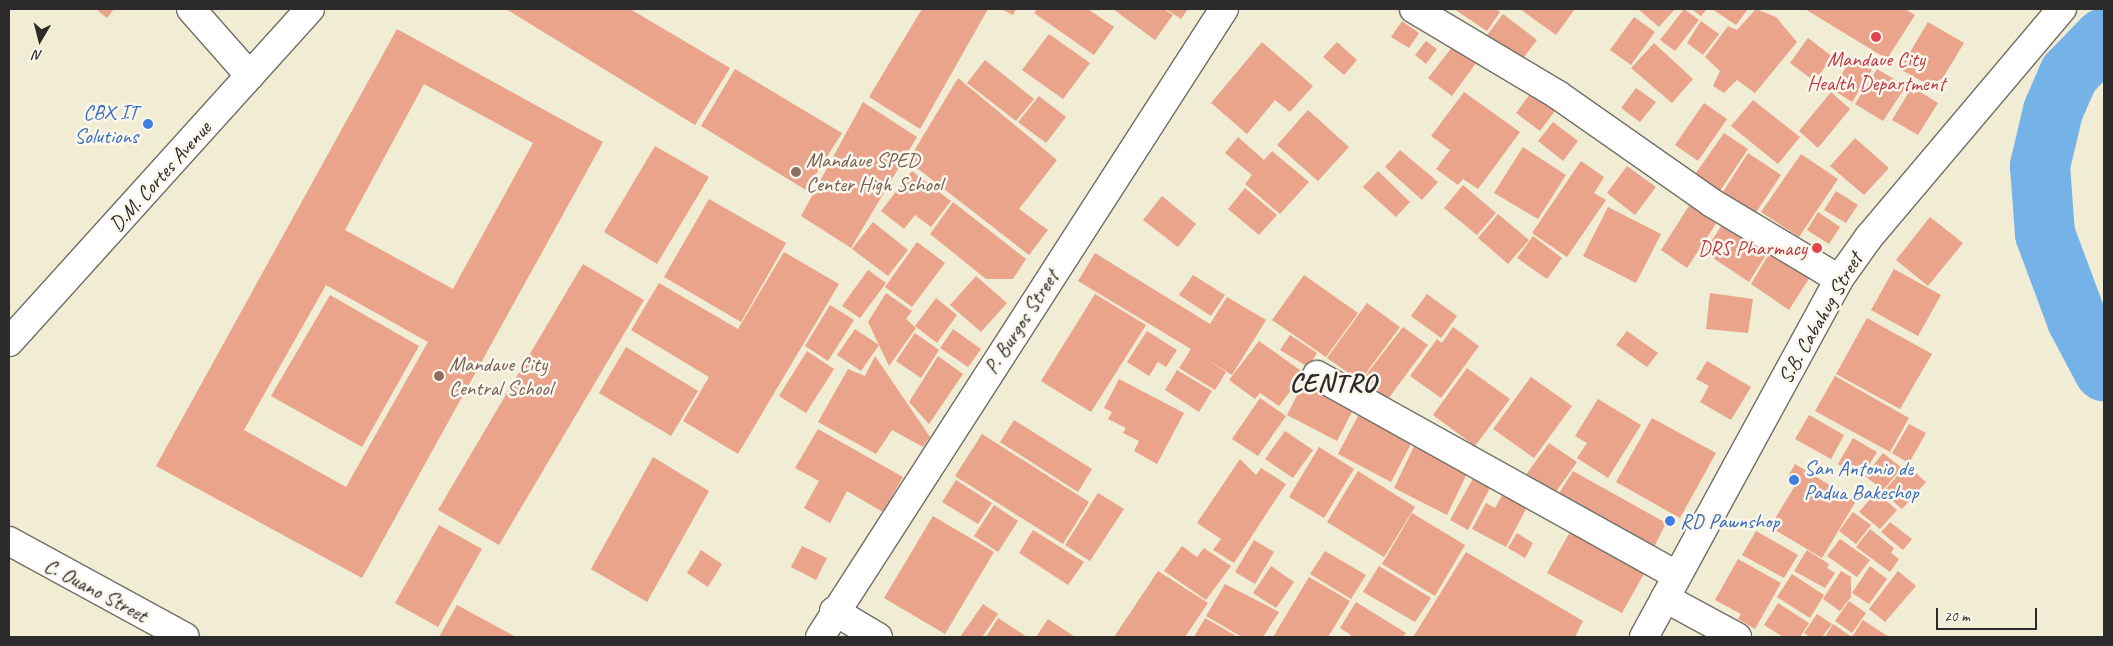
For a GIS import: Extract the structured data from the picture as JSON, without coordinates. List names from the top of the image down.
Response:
{
  "streets": {
    "main road": [
      "D.M. Cortes Avenue",
      "S.B. Cabahug Street",
      "P. Burgos Street",
      "C. Ouano Street"
    ]
  },
  "districts": ["CENTRO"],
  "places": [
    "Mandaue City Health Department",
    "CBX IT Solutions",
    "Mandaue SPED Center High School",
    "DRS Pharmacy",
    "Mandaue City Central School",
    "San Antonio de Padua Bakeshop",
    "RD Pawnshop"
  ],
  "scale_bar": "20 m",
  "north": "bottom"
}
